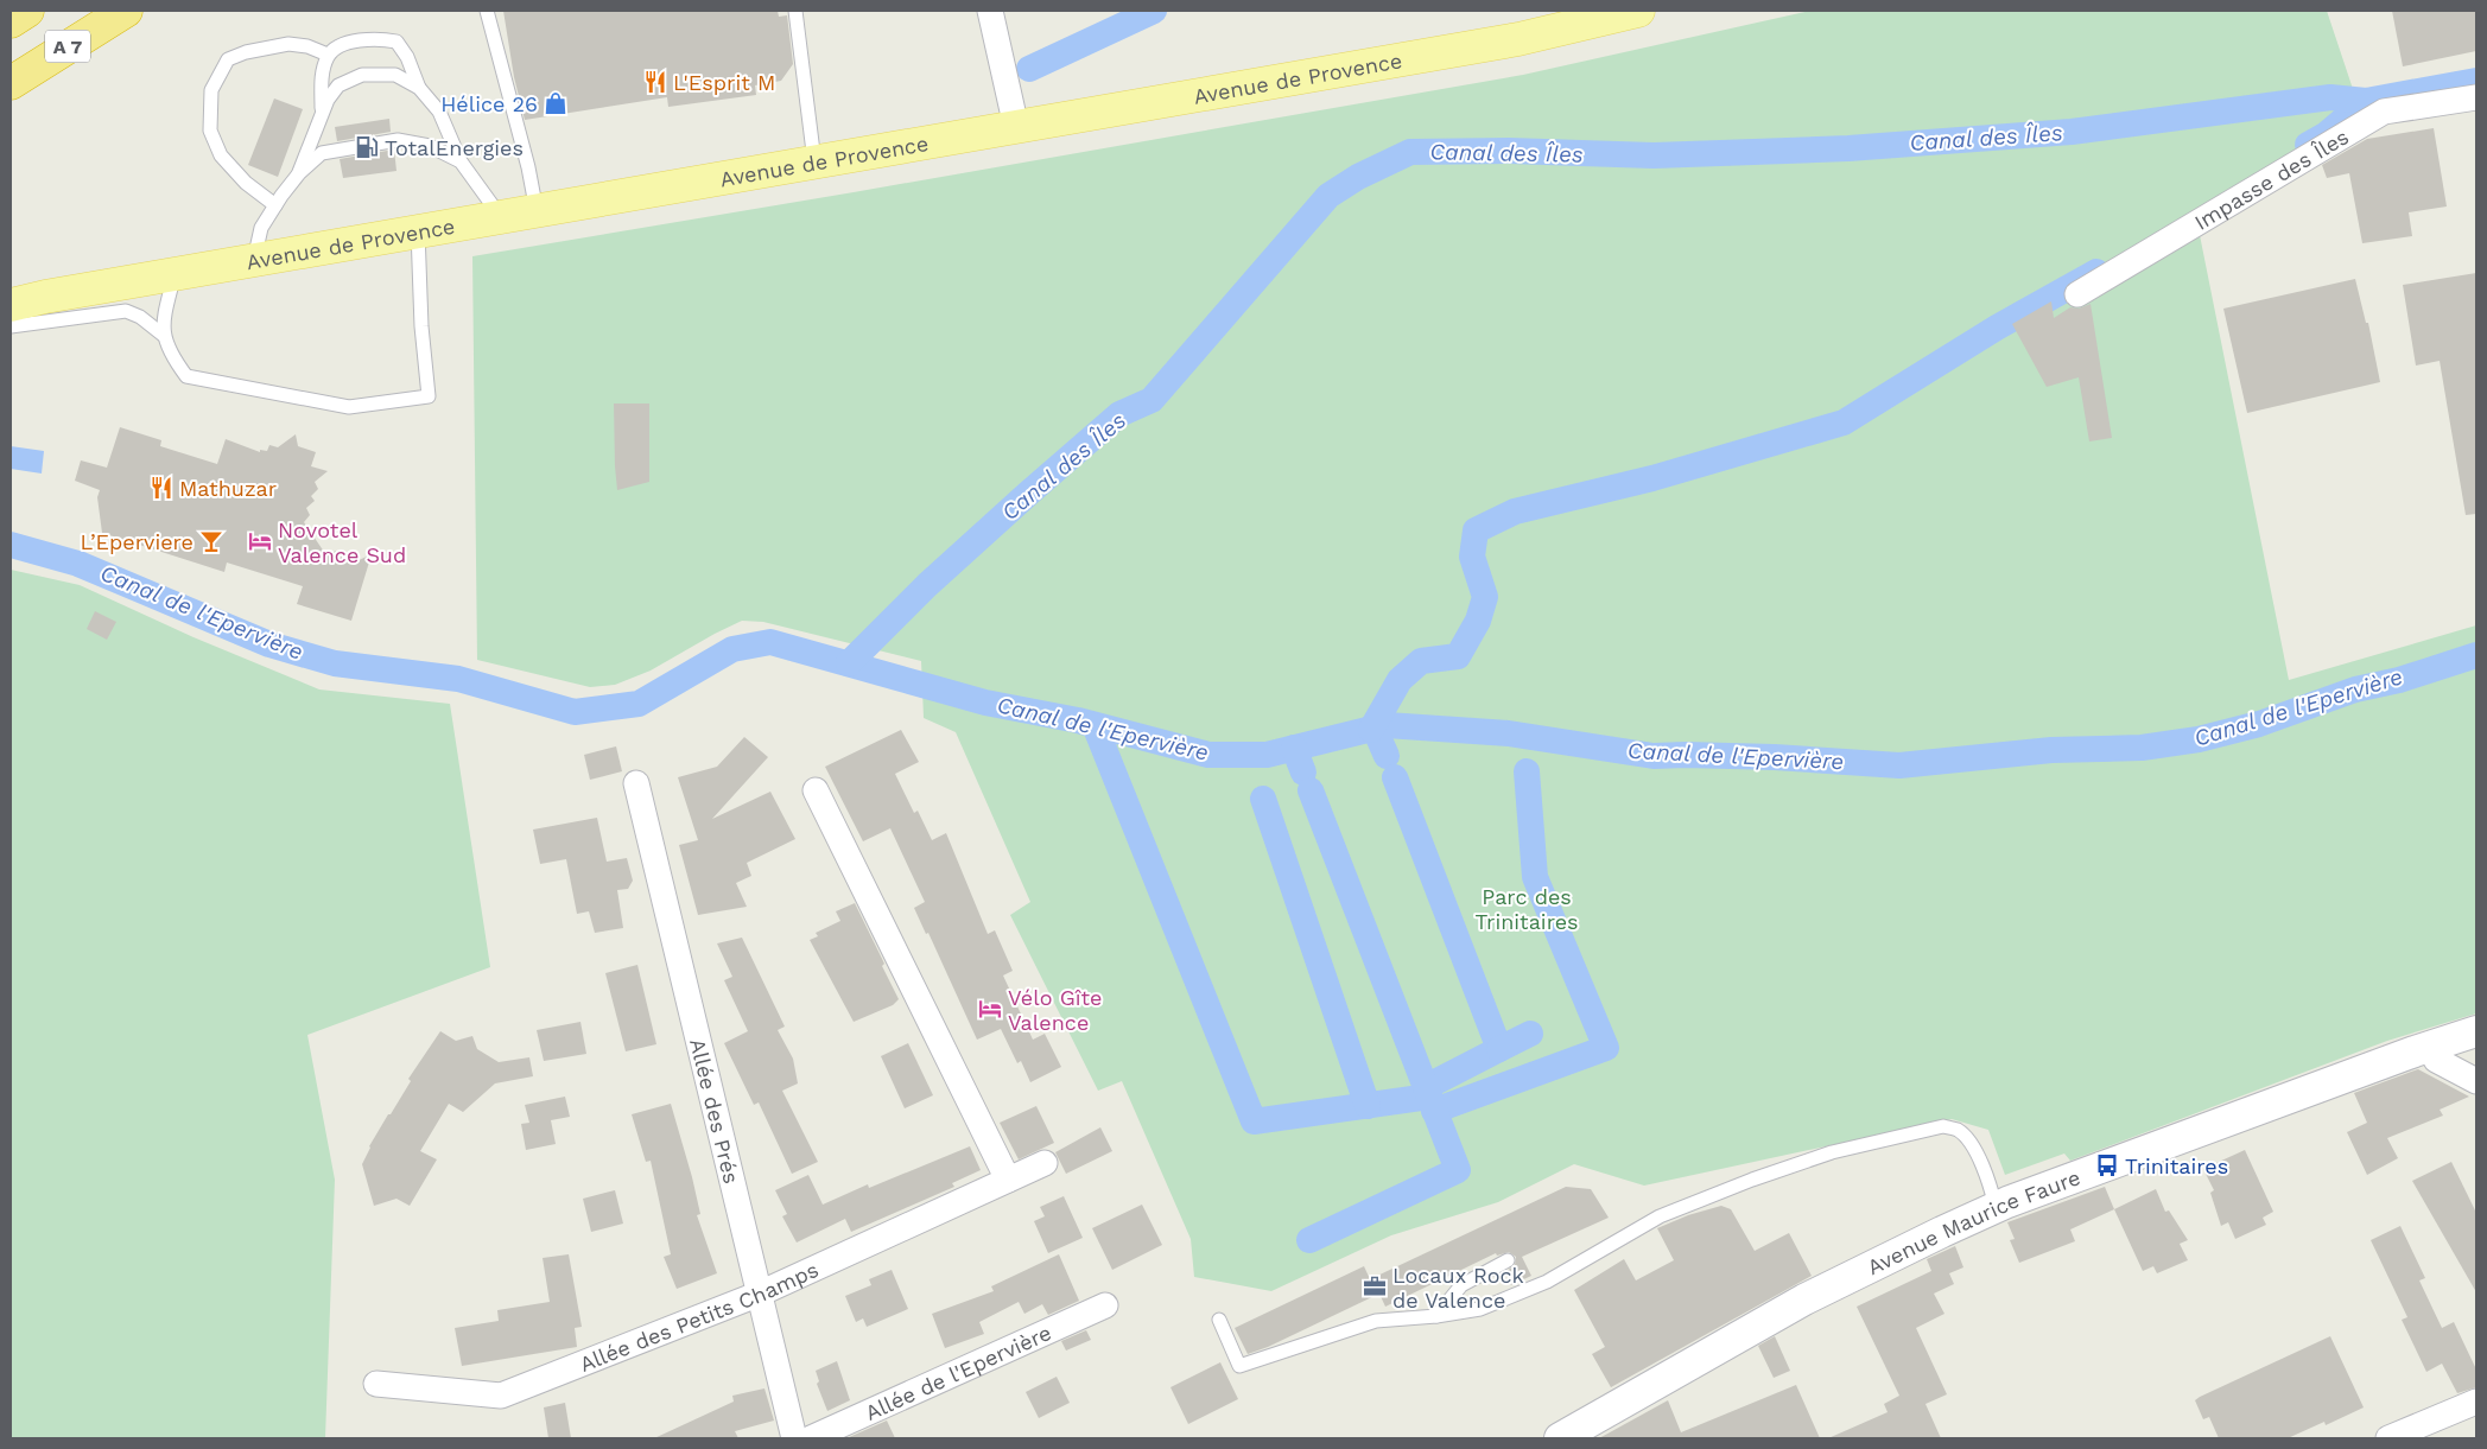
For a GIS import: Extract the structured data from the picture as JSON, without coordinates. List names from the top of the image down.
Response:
{
  "streets": {
    "highway": ["A 7"],
    "main road": ["Avenue de Provence"],
    "street": [
      "Impasse des Îles",
      "Allée des Prés",
      "Avenue Maurice Faure",
      "Allée des Petits Champs",
      "Allée de l'Epervière"
    ]
  },
  "crossings": [
    ["Allée des Prés", "Allée des Petits Champs"]
  ],
  "water": ["Canal des Îles", "Canal de l'Epervière"],
  "parks": ["Parc des Trinitaires"],
  "places": {
    "restaurant": ["L'Esprit M", "Mathuzar"],
    "shop": ["Hélice 26"],
    "fuel station": ["TotalEnergies"],
    "bar": ["L’Eperviere"],
    "hotel": ["Novotel Valence Sud", "Vélo Gîte Valence"],
    "bus stop": ["Trinitaires"],
    "office": ["Locaux Rock de Valence"]
  }
}
